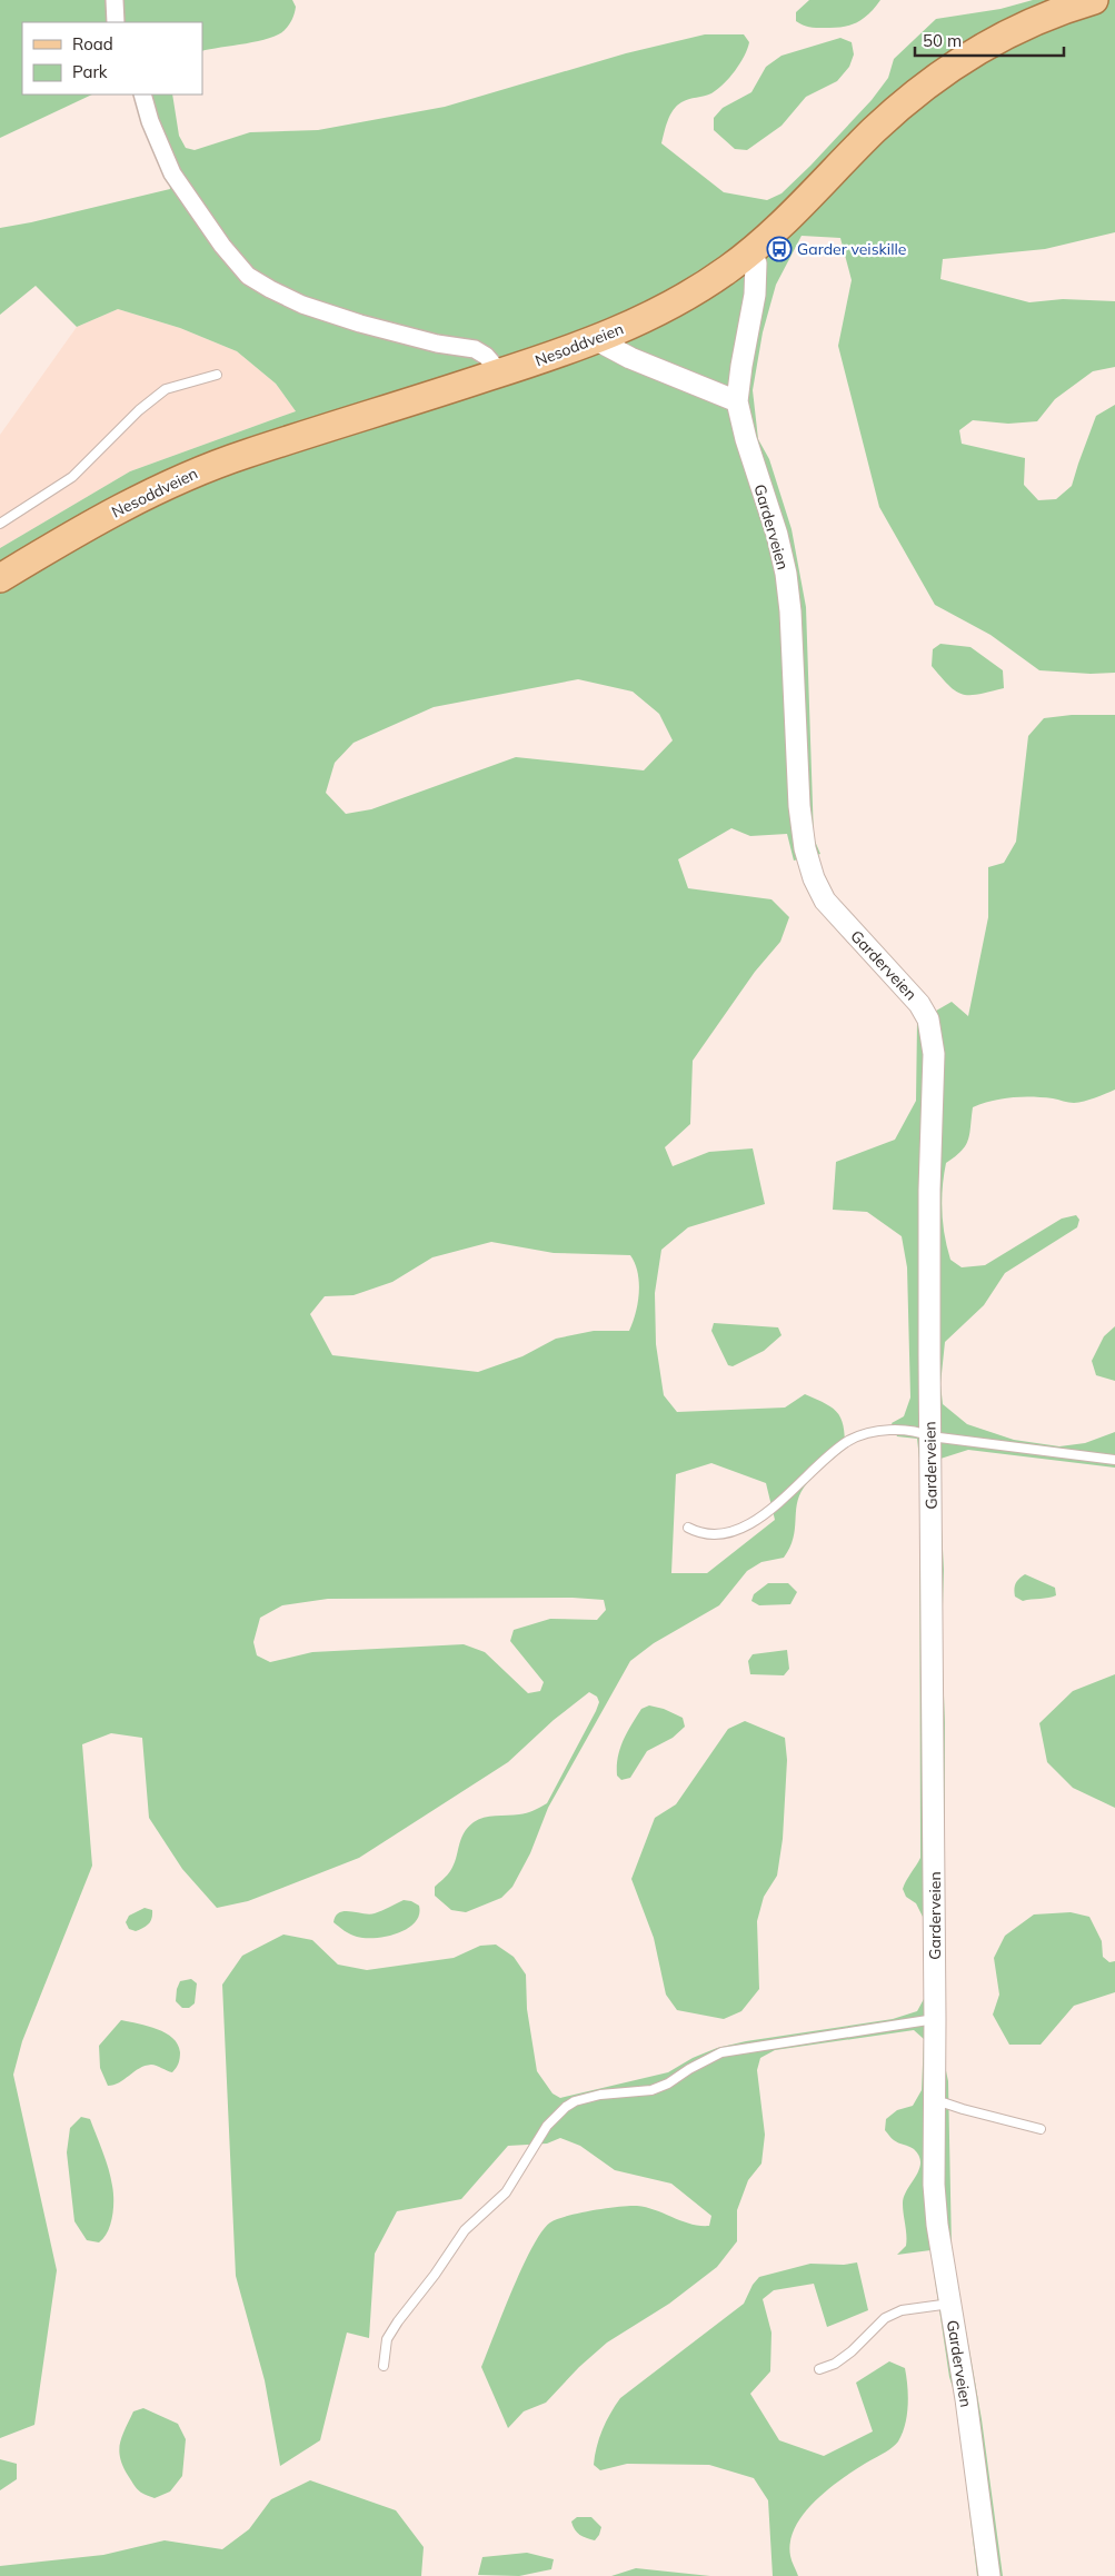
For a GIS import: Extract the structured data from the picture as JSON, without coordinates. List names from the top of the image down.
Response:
{
  "streets": {
    "main road": ["Nesoddveien"],
    "street": ["Garderveien"]
  },
  "crossings": [
    ["Nesoddveien", "Garderveien"]
  ],
  "places": {
    "bus stop": ["Garder veiskille"]
  },
  "legend": ["Road", "Park"],
  "scale_bar": "50 m"
}
